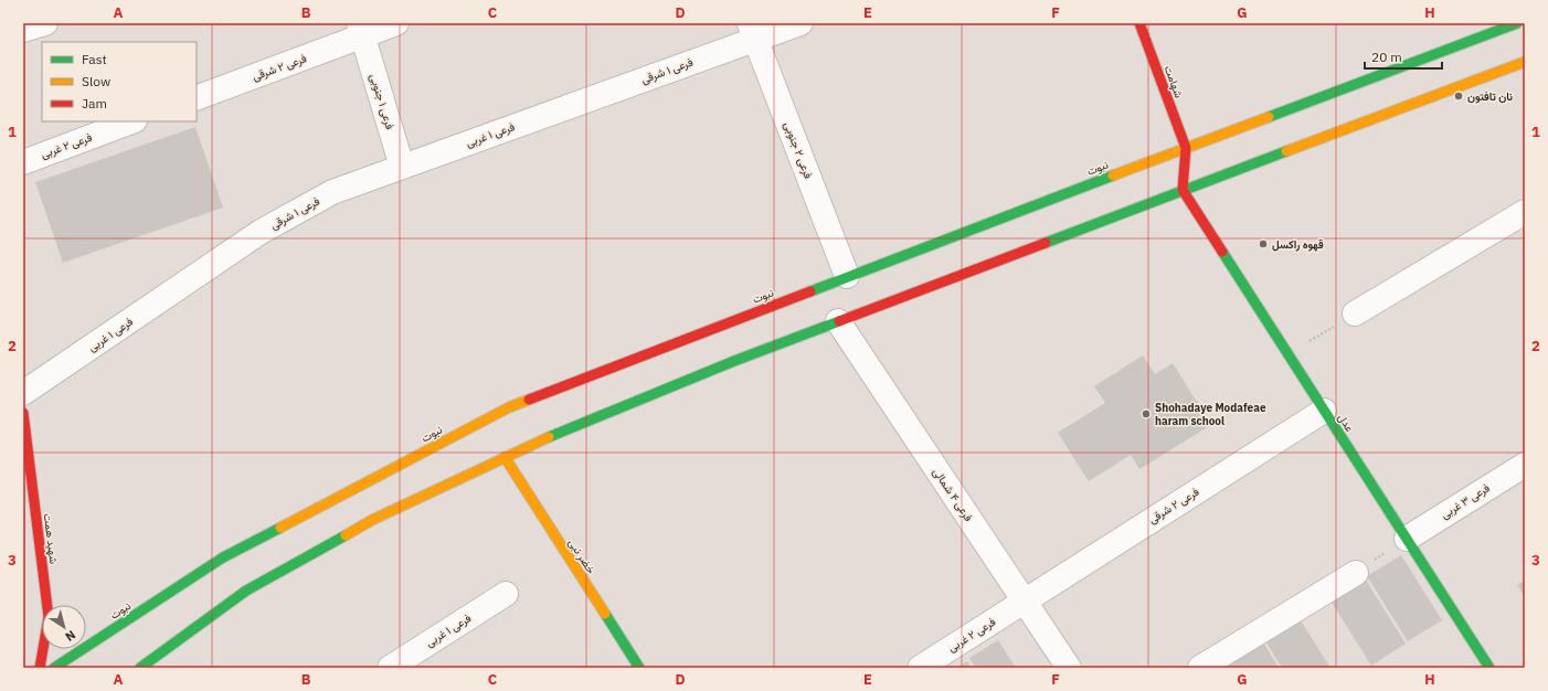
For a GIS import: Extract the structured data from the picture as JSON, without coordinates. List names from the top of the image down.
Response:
{
  "streets": {
    "main road": [
      "شهامت",
      "نبوت",
      "عدل",
      "شهید همت",
      "خضر نبی"
    ],
    "street": [
      "فرعی ۲ شرقی",
      "فرعی ۱ شرقی",
      "فرعی ۱ جنوبی",
      "فرعی ۱ غربی",
      "فرعی ۲ غربی",
      "فرعی ۲ جنوبی",
      "فرعی ۴ شمالی",
      "فرعی ۳ غربی"
    ]
  },
  "crossings": [
    ["فرعی ۲ شرقی", "فرعی ۱ جنوبی"],
    ["فرعی ۲ شرقی", "فرعی ۲ غربی"],
    ["فرعی ۲ شرقی", "عدل"],
    ["فرعی ۲ شرقی", "فرعی ۴ شمالی"],
    ["فرعی ۱ شرقی", "فرعی ۱ جنوبی"],
    ["فرعی ۱ شرقی", "فرعی ۱ غربی"],
    ["فرعی ۱ شرقی", "فرعی ۲ جنوبی"],
    ["شهامت", "نبوت"],
    ["فرعی ۱ جنوبی", "فرعی ۱ غربی"],
    ["فرعی ۲ غربی", "فرعی ۴ شمالی"],
    ["فرعی ۲ جنوبی", "نبوت"],
    ["عدل", "فرعی ۳ غربی"]
  ],
  "places": ["نان تافتون", "قهوه راکسل", "Shohadaye Modafeae haram school"],
  "legend": ["Fast", "Slow", "Jam"],
  "scale_bar": "20 m",
  "north": "bottom right",
  "grid": {
    "columns": [
      "A",
      "B",
      "C",
      "D",
      "E",
      "F",
      "G",
      "H"
    ],
    "rows": ["1", "2", "3"]
  }
}
